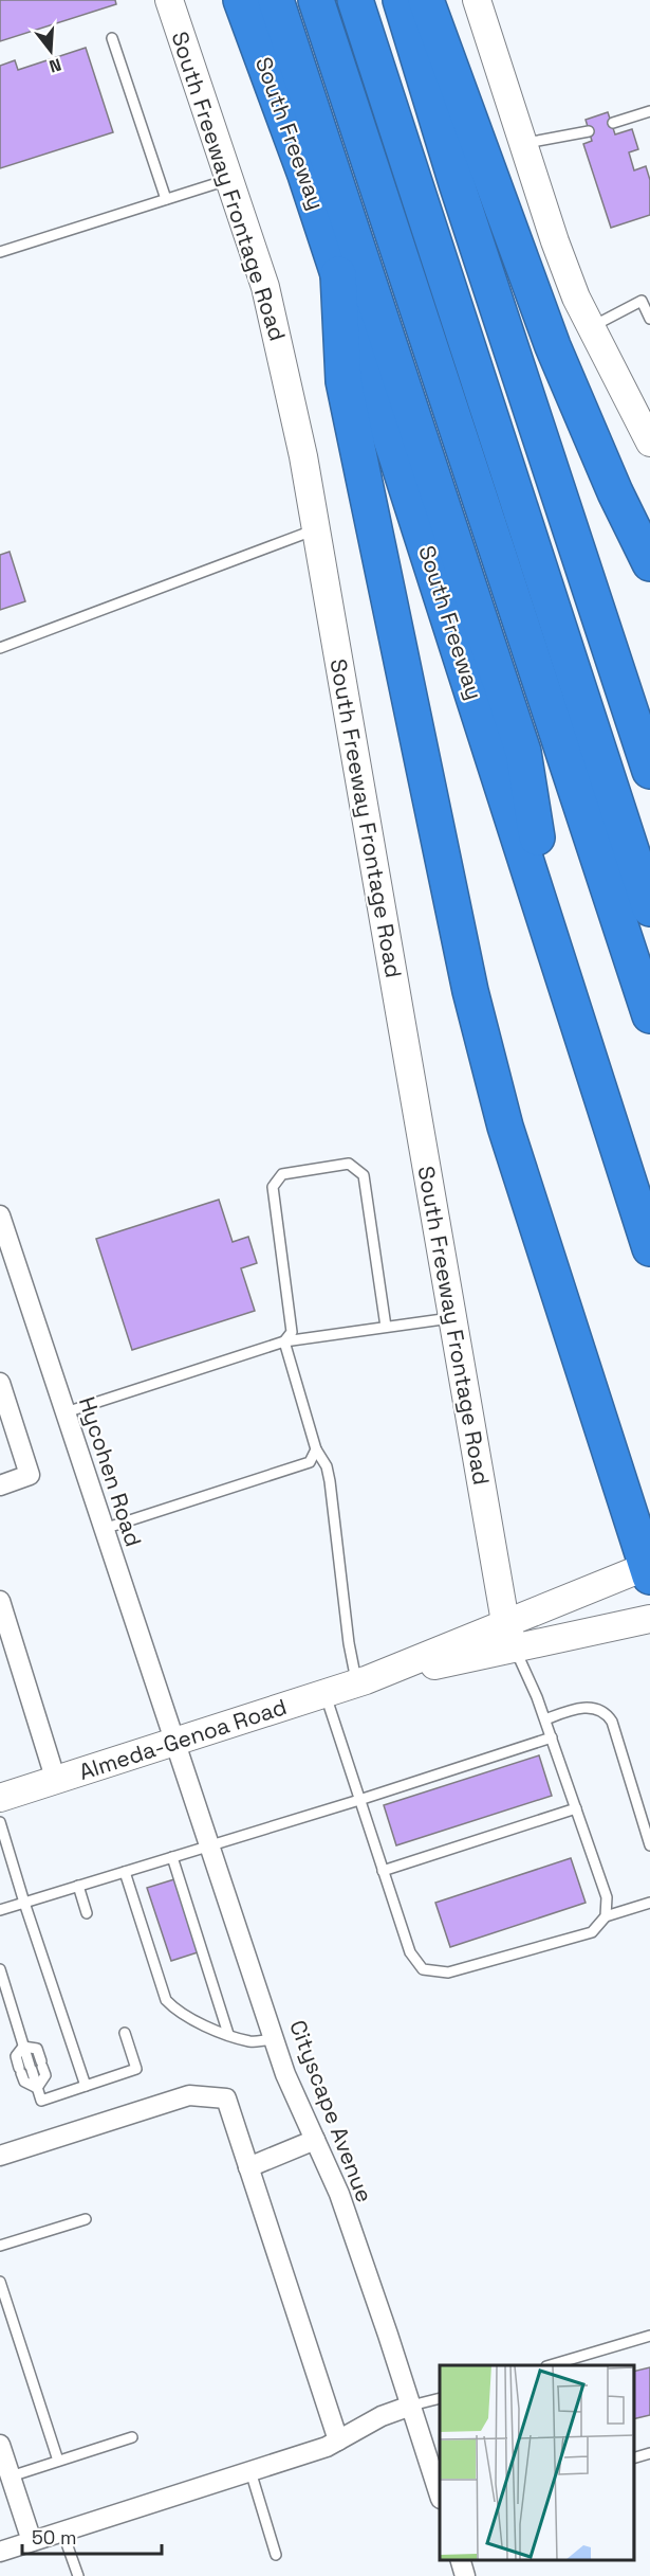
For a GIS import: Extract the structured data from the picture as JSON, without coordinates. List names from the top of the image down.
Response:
{
  "streets": {
    "highway": ["South Freeway"],
    "main road": ["South Freeway Frontage Road", "Almeda-Genoa Road"],
    "street": ["Hycohen Road", "Cityscape Avenue"]
  },
  "crossings": [
    ["South Freeway Frontage Road", "Almeda-Genoa Road"],
    ["Hycohen Road", "Almeda-Genoa Road"],
    ["Hycohen Road", "Cityscape Avenue"],
    ["Almeda-Genoa Road", "Cityscape Avenue"]
  ],
  "scale_bar": "50 m",
  "north": "bottom"
}
